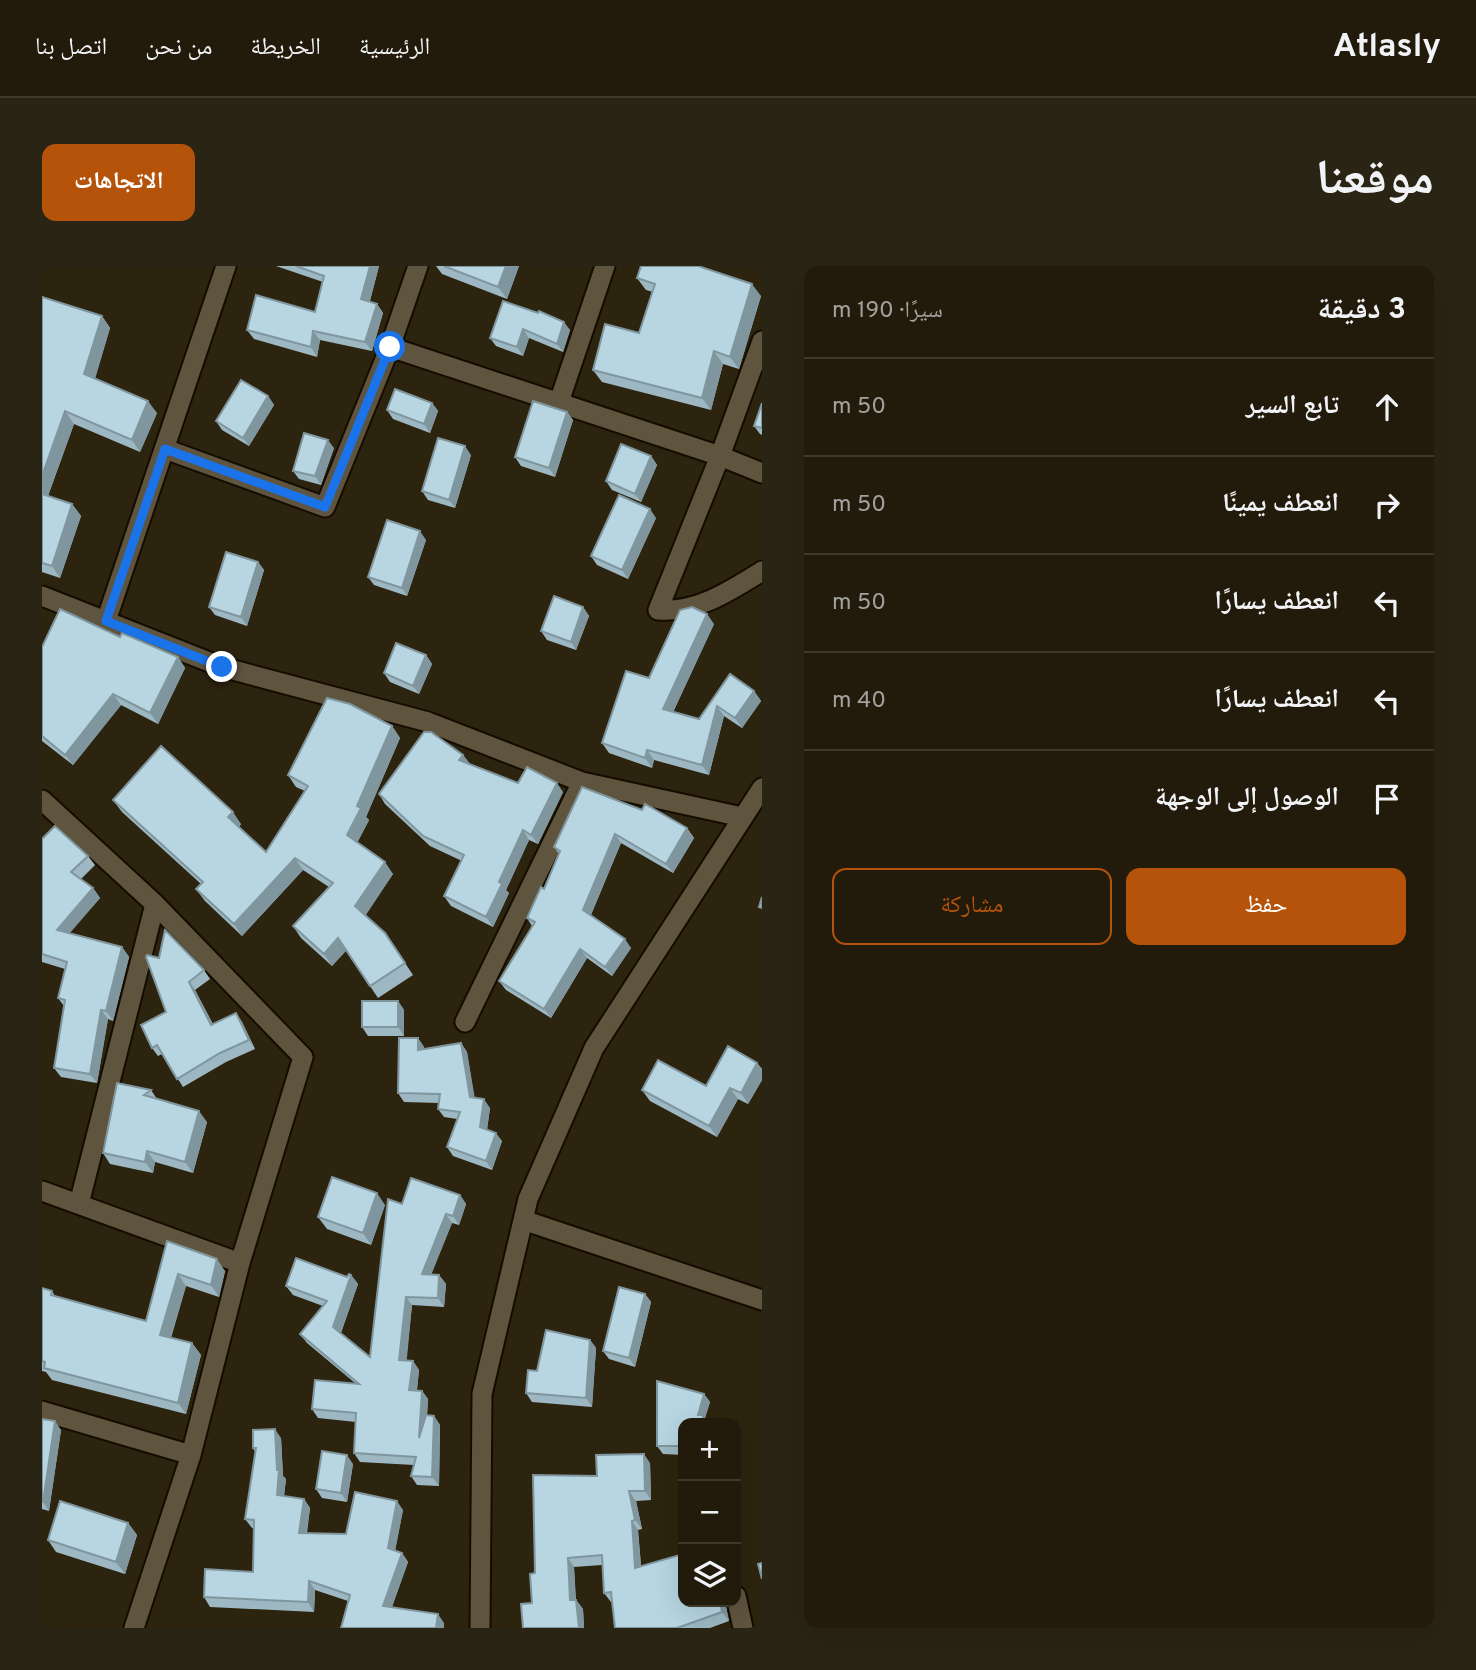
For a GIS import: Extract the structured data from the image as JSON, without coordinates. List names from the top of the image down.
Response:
{
  "page": {
    "header": "Atlasly",
    "nav": [
      "الرئيسية",
      "الخريطة",
      "من نحن",
      "اتصل بنا"
    ],
    "title": "موقعنا",
    "buttons": [
      "الاتجاهات",
      ["حفظ", "مشاركة"]
    ],
    "heading": ["3 دقيقة", "سيرًا · 190 m"],
    "list": [
      ["تابع السير", "50 m"],
      ["انعطف يمينًا", "50 m"],
      ["انعطف يسارًا", "50 m"],
      ["انعطف يسارًا", "40 m"],
      "الوصول إلى الوجهة"
    ],
    "map_buttons": ["+", "−"]
  }
}
